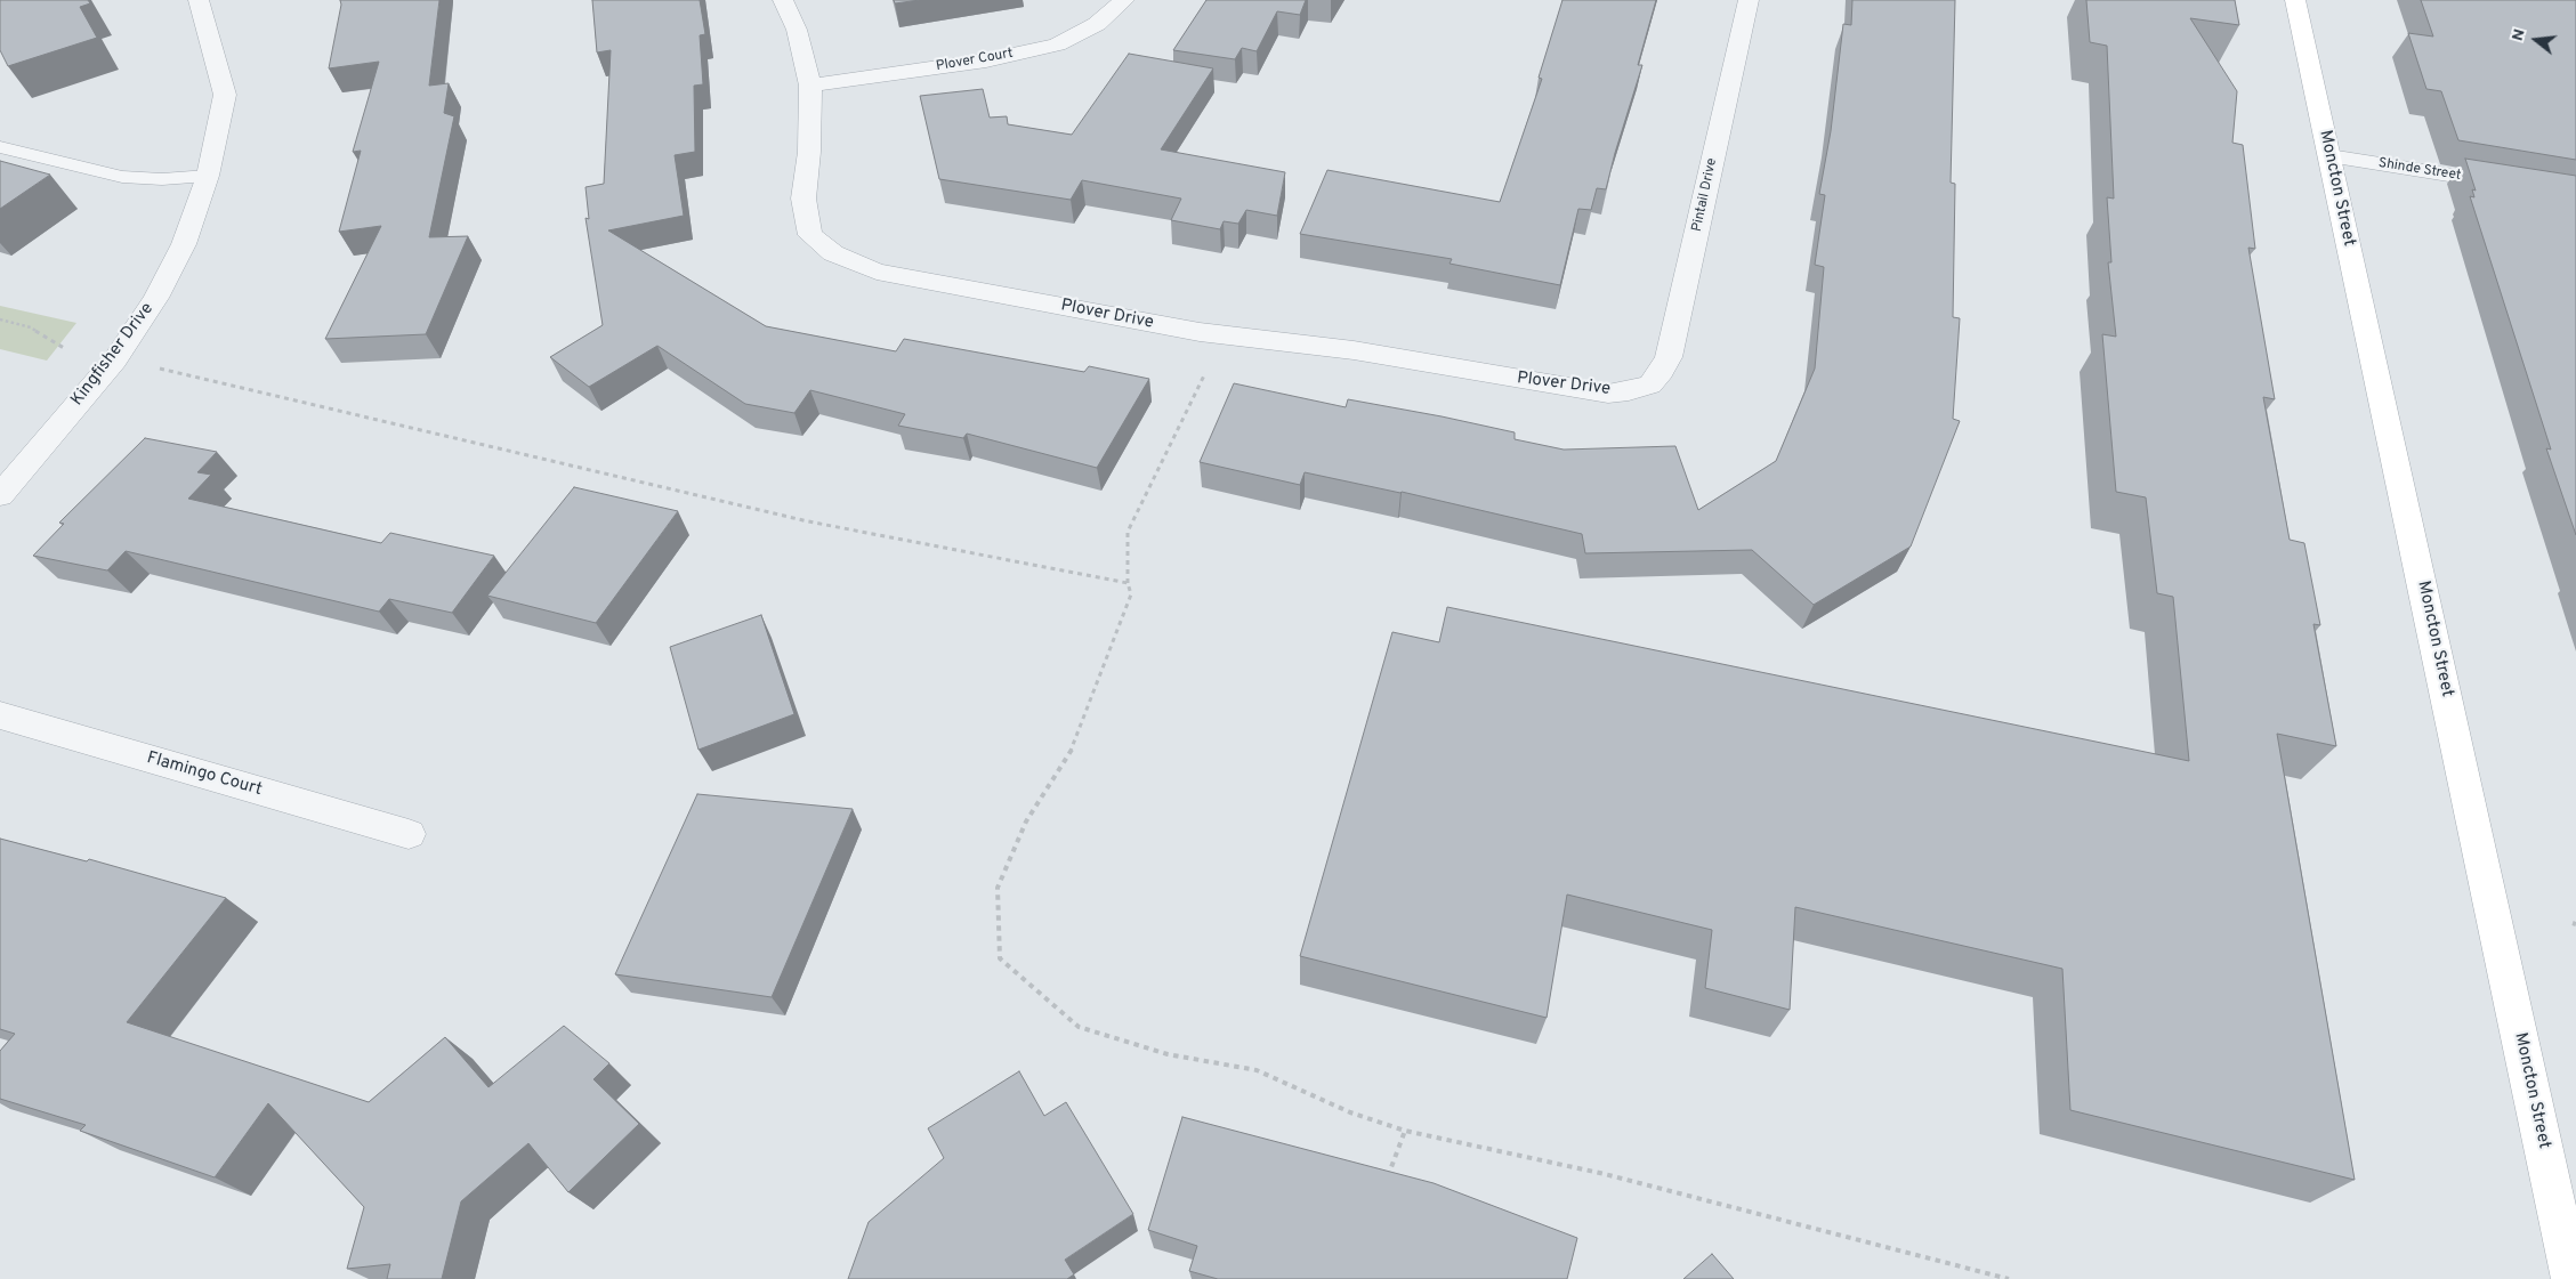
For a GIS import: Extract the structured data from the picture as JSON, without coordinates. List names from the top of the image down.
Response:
{
  "streets": {
    "street": [
      "Plover Court",
      "Shinde Street",
      "Moncton Street",
      "Pintail Drive",
      "Plover Drive",
      "Kingfisher Drive",
      "Flamingo Court"
    ]
  },
  "crossings": [
    ["Plover Court", "Plover Drive"],
    ["Shinde Street", "Moncton Street"],
    ["Pintail Drive", "Plover Drive"]
  ],
  "north": "left"
}
